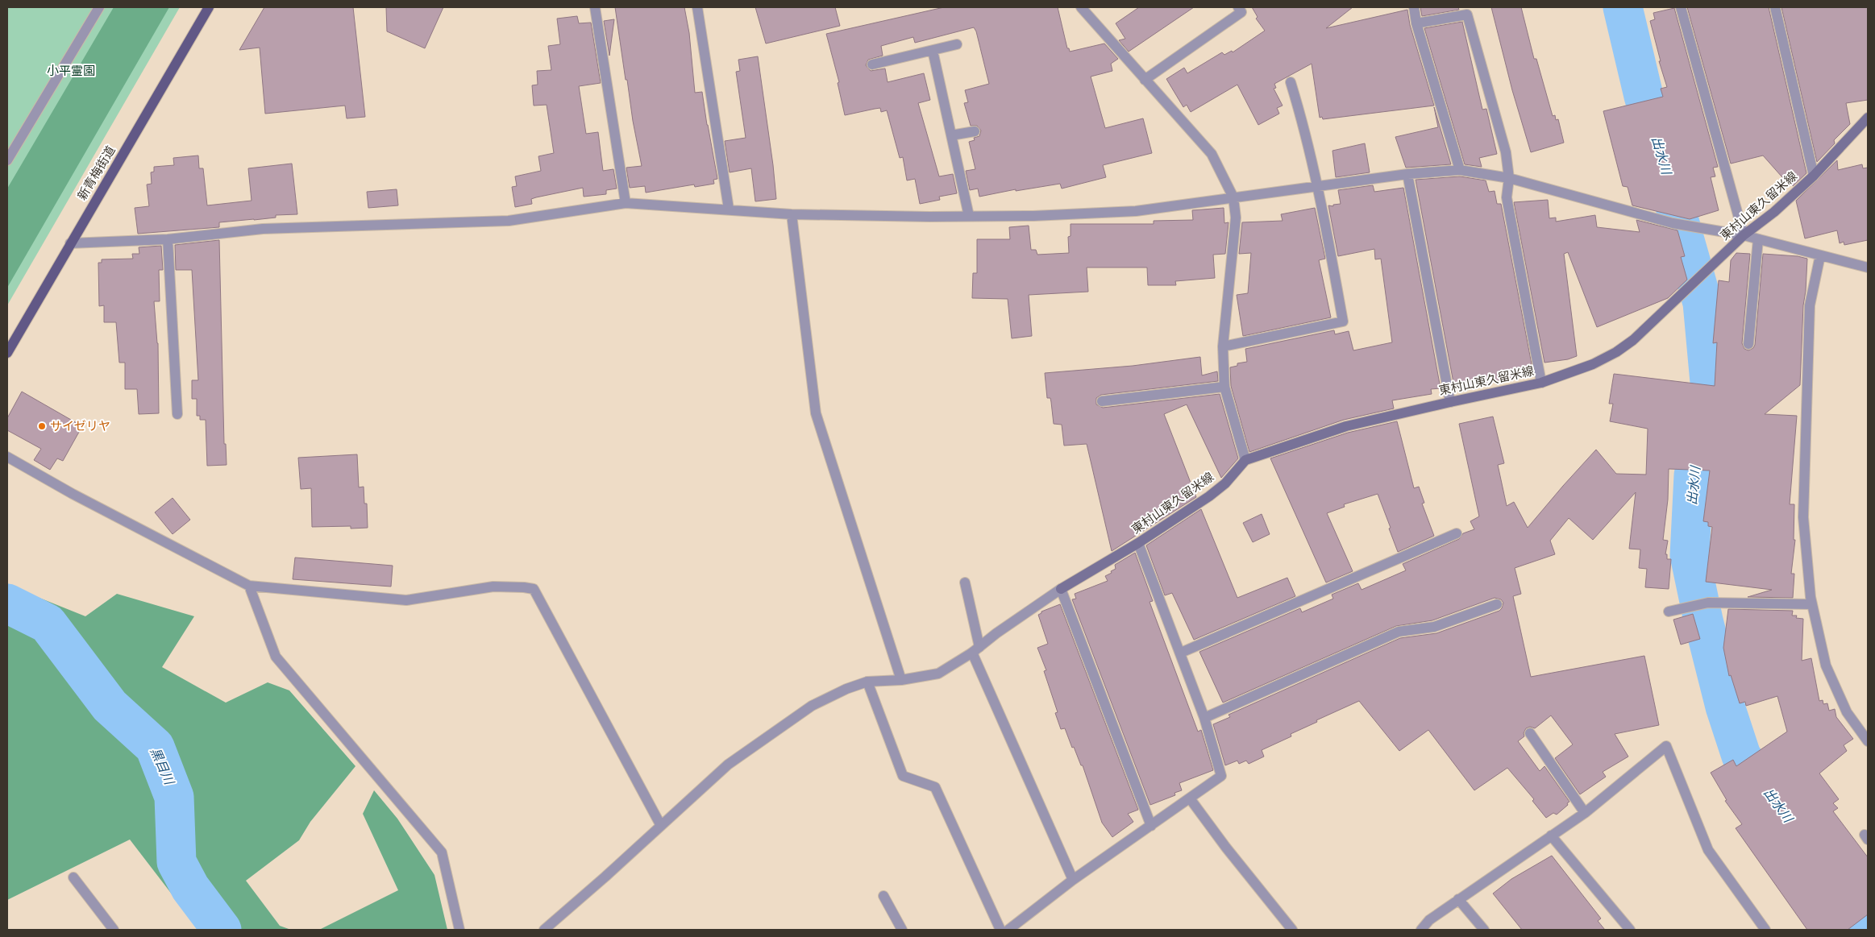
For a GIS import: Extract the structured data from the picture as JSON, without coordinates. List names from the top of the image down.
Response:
{
  "streets": {
    "main road": ["新青梅街道", "東村山東久留米線"]
  },
  "water": ["出水川", "黒目川"],
  "parks": ["小平霊園"],
  "places": ["サイゼリヤ"]
}
